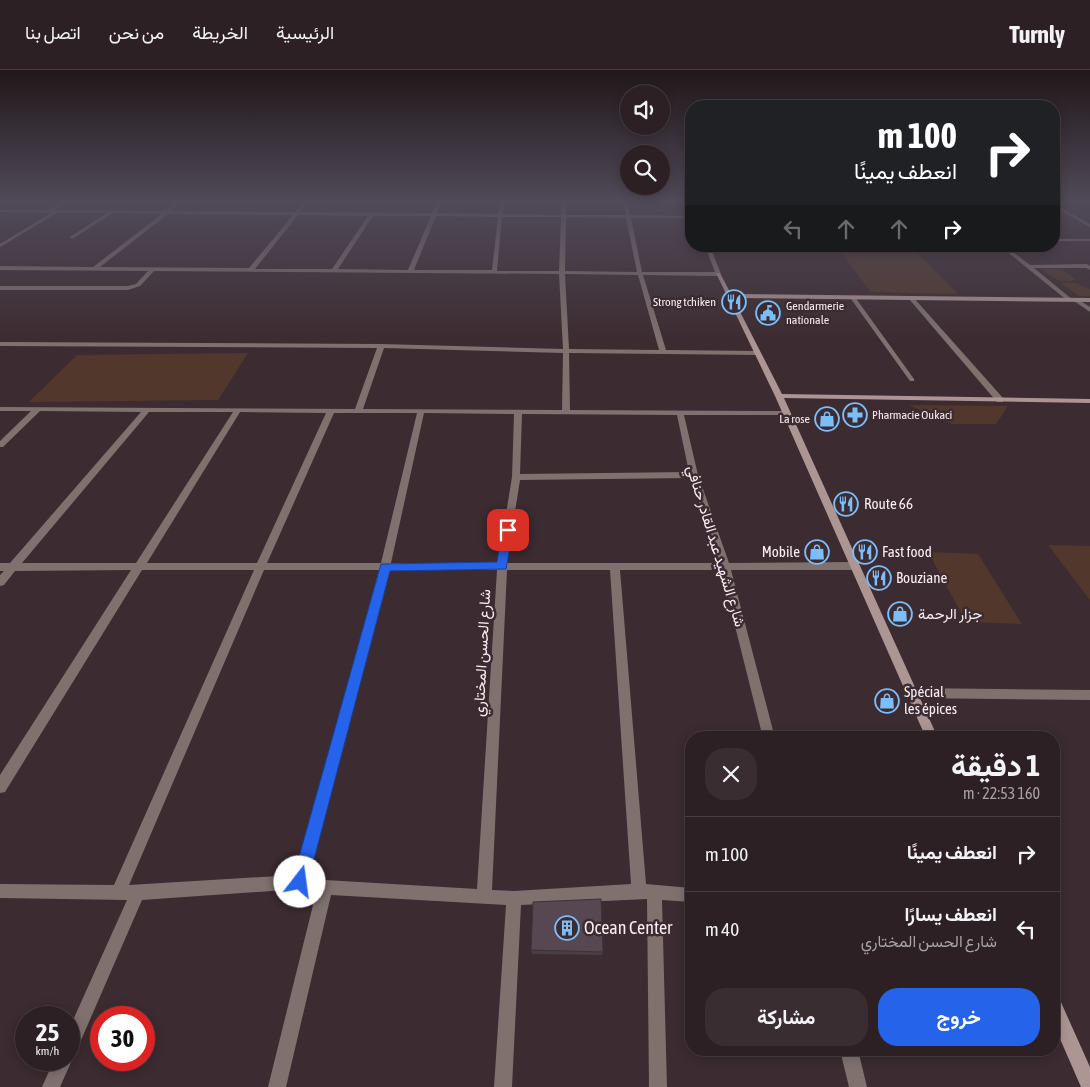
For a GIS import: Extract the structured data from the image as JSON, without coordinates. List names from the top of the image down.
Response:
{
  "streets": {
    "street": ["شارع الشهيد عبد القادر حنافي", "شارع الحسن المختاري"]
  },
  "places": {
    "restaurant": [
      "Strong tchiken",
      "Route 66",
      "Fast food",
      "Bouziane"
    ],
    "public building": ["Gendarmerie nationale"],
    "pharmacy": ["Pharmacie Oukaci"],
    "shop": [
      "La rose",
      "Mobile",
      "جزار الرحمة",
      "Spécial les épices"
    ],
    "building": ["Ocean Center"]
  },
  "page": {
    "header": "Turnly",
    "nav": [
      "الرئيسية",
      "الخريطة",
      "من نحن",
      "اتصل بنا"
    ],
    "turn": ["100 m", "انعطف يمينًا"],
    "heading": ["1 دقيقة", "160 m · 22:53"],
    "list": [
      {
        "name": "انعطف يمينًا",
        "value": "100 m"
      },
      {
        "name": "انعطف يسارًا",
        "note": "شارع الحسن المختاري",
        "value": "40 m"
      }
    ],
    "buttons": ["خروج", "مشاركة"],
    "speed": "25 km/h",
    "limit": "30"
  }
}
